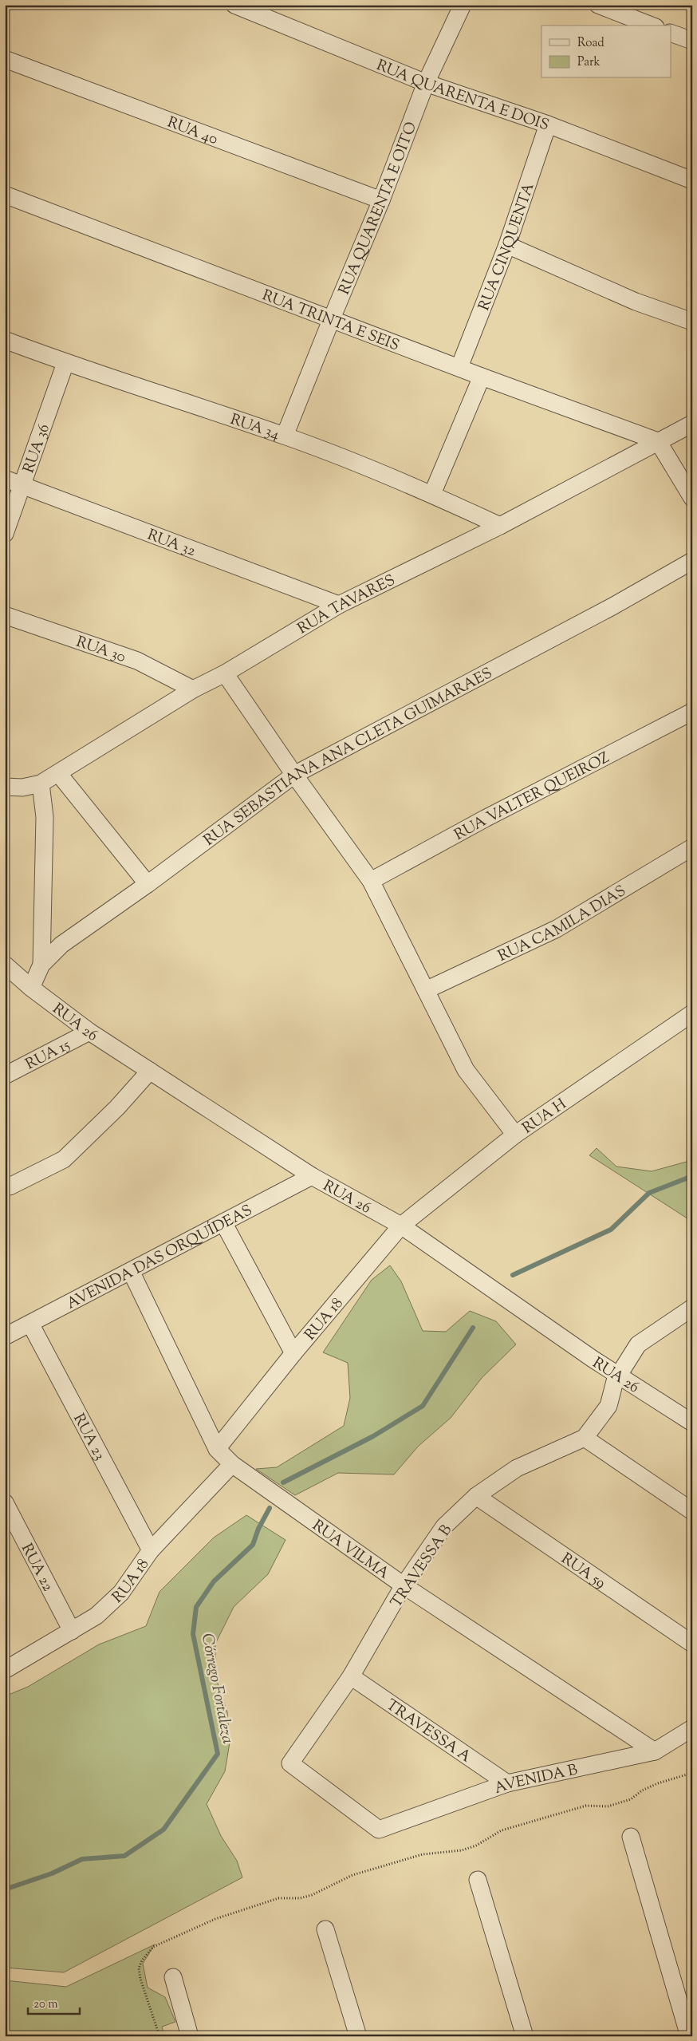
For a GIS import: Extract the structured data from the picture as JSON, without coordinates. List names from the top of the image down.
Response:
{
  "streets": {
    "street": [
      "RUA QUARENTA E DOIS",
      "RUA 40",
      "RUA QUARENTA E OITO",
      "RUA CINQUENTA",
      "RUA TRINTA E SEIS",
      "RUA 34",
      "RUA 36",
      "RUA 32",
      "RUA TAVARES",
      "RUA 30",
      "RUA SEBASTIANA ANA CLETA GUIMARAES",
      "RUA VALTER QUEIROZ",
      "RUA CAMILA DIAS",
      "RUA 26",
      "RUA 15",
      "RUA H",
      "AVENIDA DAS ORQUÍDEAS",
      "RUA 18",
      "RUA 23",
      "RUA VILMA",
      "TRAVESSA B",
      "RUA 22",
      "RUA 59",
      "TRAVESSA A",
      "AVENIDA B"
    ]
  },
  "crossings": [
    ["RUA QUARENTA E DOIS", "RUA QUARENTA E OITO"],
    ["RUA QUARENTA E DOIS", "RUA CINQUENTA"],
    ["RUA 40", "RUA QUARENTA E OITO"],
    ["RUA QUARENTA E OITO", "RUA TRINTA E SEIS"],
    ["RUA QUARENTA E OITO", "RUA 34"],
    ["RUA CINQUENTA", "RUA TRINTA E SEIS"],
    ["RUA TRINTA E SEIS", "RUA TAVARES"],
    ["RUA 34", "RUA 36"],
    ["RUA 34", "RUA TAVARES"],
    ["RUA 36", "RUA 32"],
    ["RUA 32", "RUA TAVARES"],
    ["RUA TAVARES", "RUA 30"],
    ["RUA SEBASTIANA ANA CLETA GUIMARAES", "RUA 26"],
    ["RUA 26", "RUA 15"],
    ["RUA 26", "RUA H"],
    ["RUA 26", "AVENIDA DAS ORQUÍDEAS"],
    ["RUA 26", "RUA 18"],
    ["RUA 26", "TRAVESSA B"],
    ["RUA H", "RUA 18"],
    ["AVENIDA DAS ORQUÍDEAS", "RUA 23"],
    ["AVENIDA DAS ORQUÍDEAS", "RUA VILMA"],
    ["RUA 18", "RUA 23"],
    ["RUA 18", "RUA VILMA"],
    ["RUA 18", "RUA 22"],
    ["RUA VILMA", "TRAVESSA B"],
    ["RUA VILMA", "AVENIDA B"],
    ["TRAVESSA B", "RUA 59"],
    ["TRAVESSA B", "TRAVESSA A"],
    ["TRAVESSA B", "AVENIDA B"],
    ["TRAVESSA A", "AVENIDA B"]
  ],
  "water": ["Córrego Fortaleza"],
  "legend": ["Road", "Park"],
  "scale_bar": "20 m"
}
